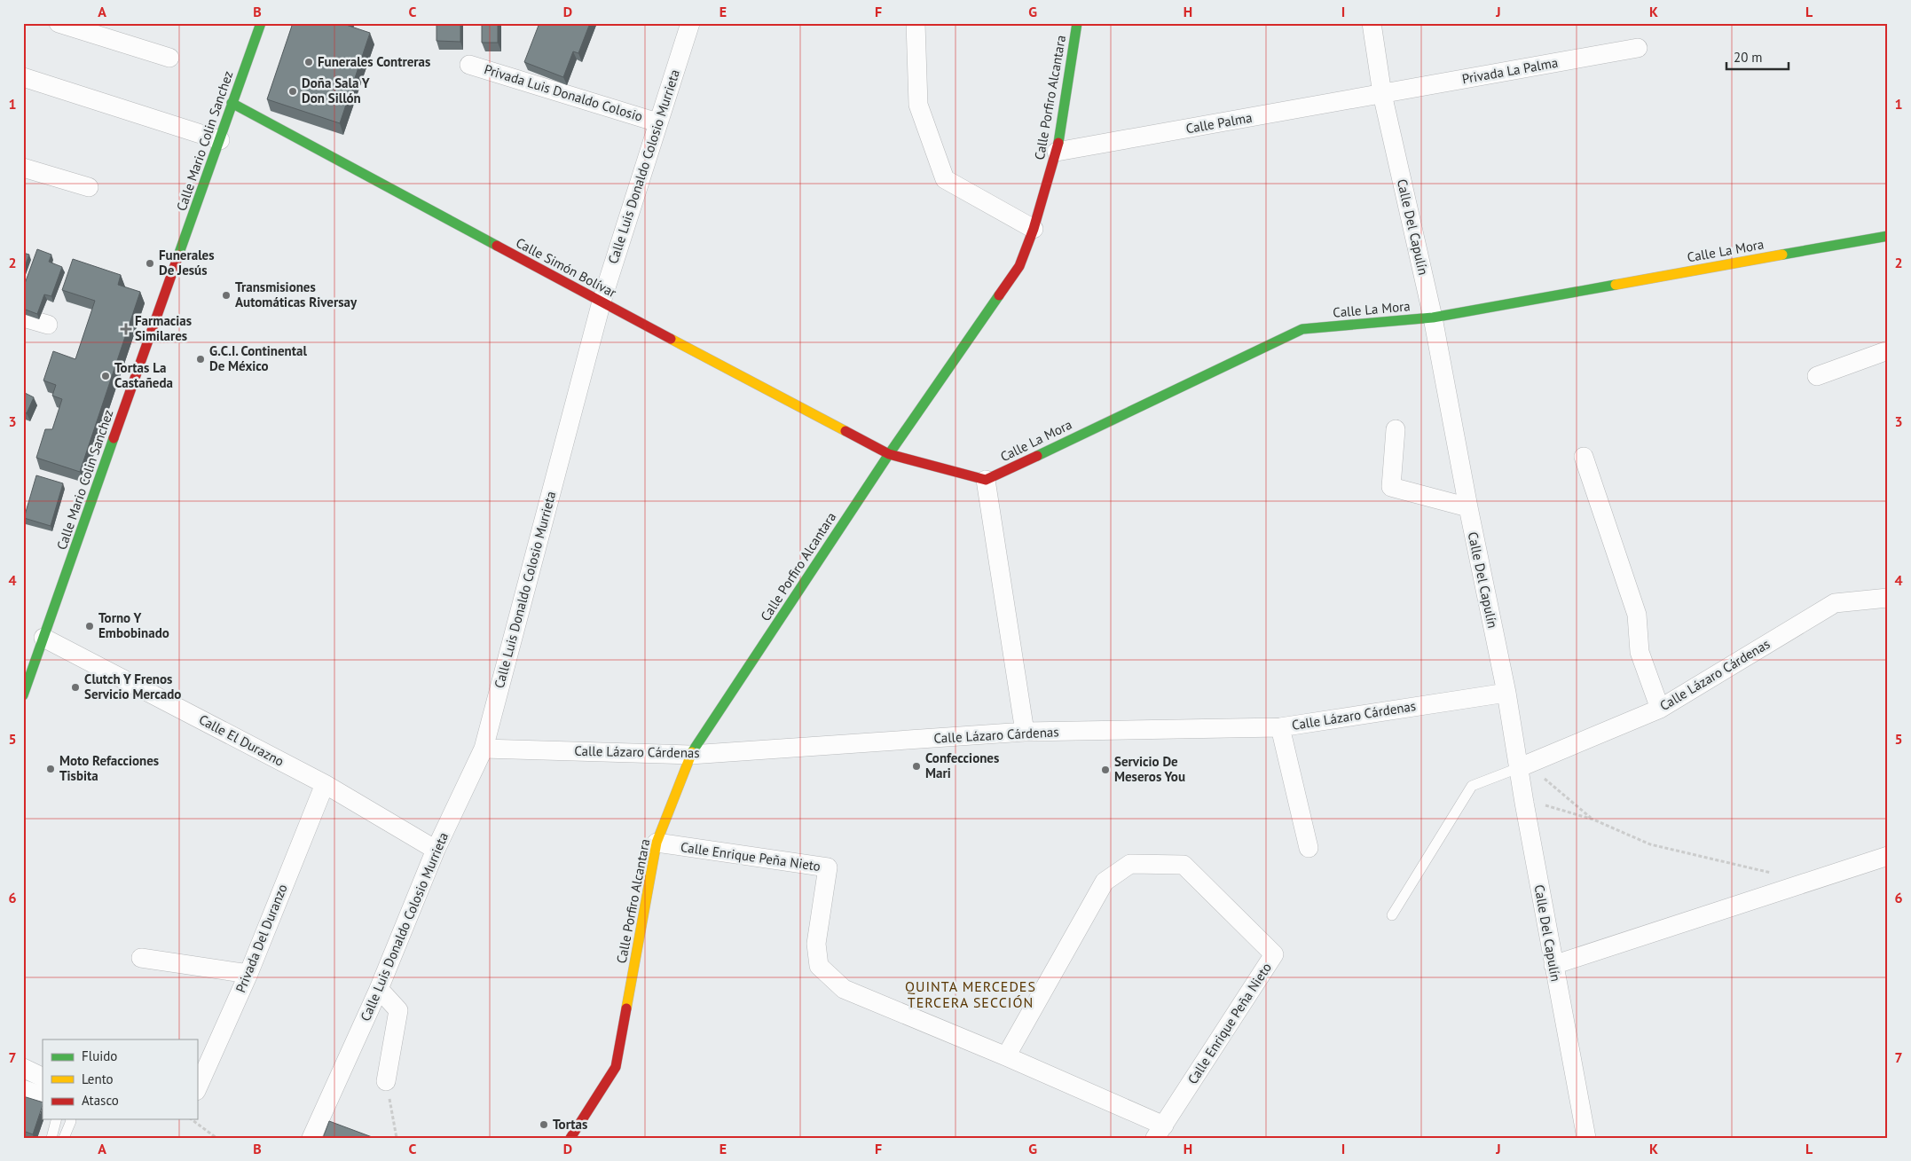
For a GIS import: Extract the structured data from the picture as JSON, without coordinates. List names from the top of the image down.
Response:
{
  "streets": {
    "street": [
      "Privada La Palma",
      "Privada Luis Donaldo Colosio",
      "Calle Porfiro Alcantara",
      "Calle Palma",
      "Calle Mario Colin Sanchez",
      "Calle Luis Donaldo Colosio Murrieta",
      "Calle Del Capulín",
      "Calle La Mora",
      "Calle Simón Bolívar",
      "Calle Lázaro Cárdenas",
      "Calle El Durazno",
      "Calle Enrique Peña Nieto",
      "Privada Del Duranzo"
    ]
  },
  "crossings": [
    ["Privada La Palma", "Calle Palma"],
    ["Privada La Palma", "Calle Del Capulín"],
    ["Privada Luis Donaldo Colosio", "Calle Luis Donaldo Colosio Murrieta"],
    ["Calle Porfiro Alcantara", "Calle Palma"],
    ["Calle Porfiro Alcantara", "Calle Simón Bolívar"],
    ["Calle Porfiro Alcantara", "Calle Lázaro Cárdenas"],
    ["Calle Porfiro Alcantara", "Calle Enrique Peña Nieto"],
    ["Calle Palma", "Calle Del Capulín"],
    ["Calle Mario Colin Sanchez", "Calle Simón Bolívar"],
    ["Calle Mario Colin Sanchez", "Calle El Durazno"],
    ["Calle Luis Donaldo Colosio Murrieta", "Calle Simón Bolívar"],
    ["Calle Luis Donaldo Colosio Murrieta", "Calle Lázaro Cárdenas"],
    ["Calle Luis Donaldo Colosio Murrieta", "Calle El Durazno"],
    ["Calle Del Capulín", "Calle La Mora"],
    ["Calle Del Capulín", "Calle Lázaro Cárdenas"],
    ["Calle El Durazno", "Privada Del Duranzo"]
  ],
  "districts": ["QUINTA MERCEDES TERCERA SECCIÓN"],
  "places": {
    "other": [
      "Funerales Contreras",
      "Doña Sala Y Don Sillón",
      "Funerales De Jesús",
      "Transmisiones Automáticas Riversay",
      "G.C.I. Continental De México",
      "Tortas La Castañeda",
      "Torno Y Embobinado",
      "Clutch Y Frenos Servicio Mercado",
      "Confecciones Mari",
      "Moto Refacciones Tisbita",
      "Servicio De Meseros You",
      "Tortas"
    ],
    "health": ["Farmacias Similares"]
  },
  "legend": ["Fluido", "Lento", "Atasco"],
  "scale_bar": "20 m",
  "grid": {
    "columns": [
      "A",
      "B",
      "C",
      "D",
      "E",
      "F",
      "G",
      "H",
      "I",
      "J",
      "K",
      "L"
    ],
    "rows": [
      "1",
      "2",
      "3",
      "4",
      "5",
      "6",
      "7"
    ]
  }
}
